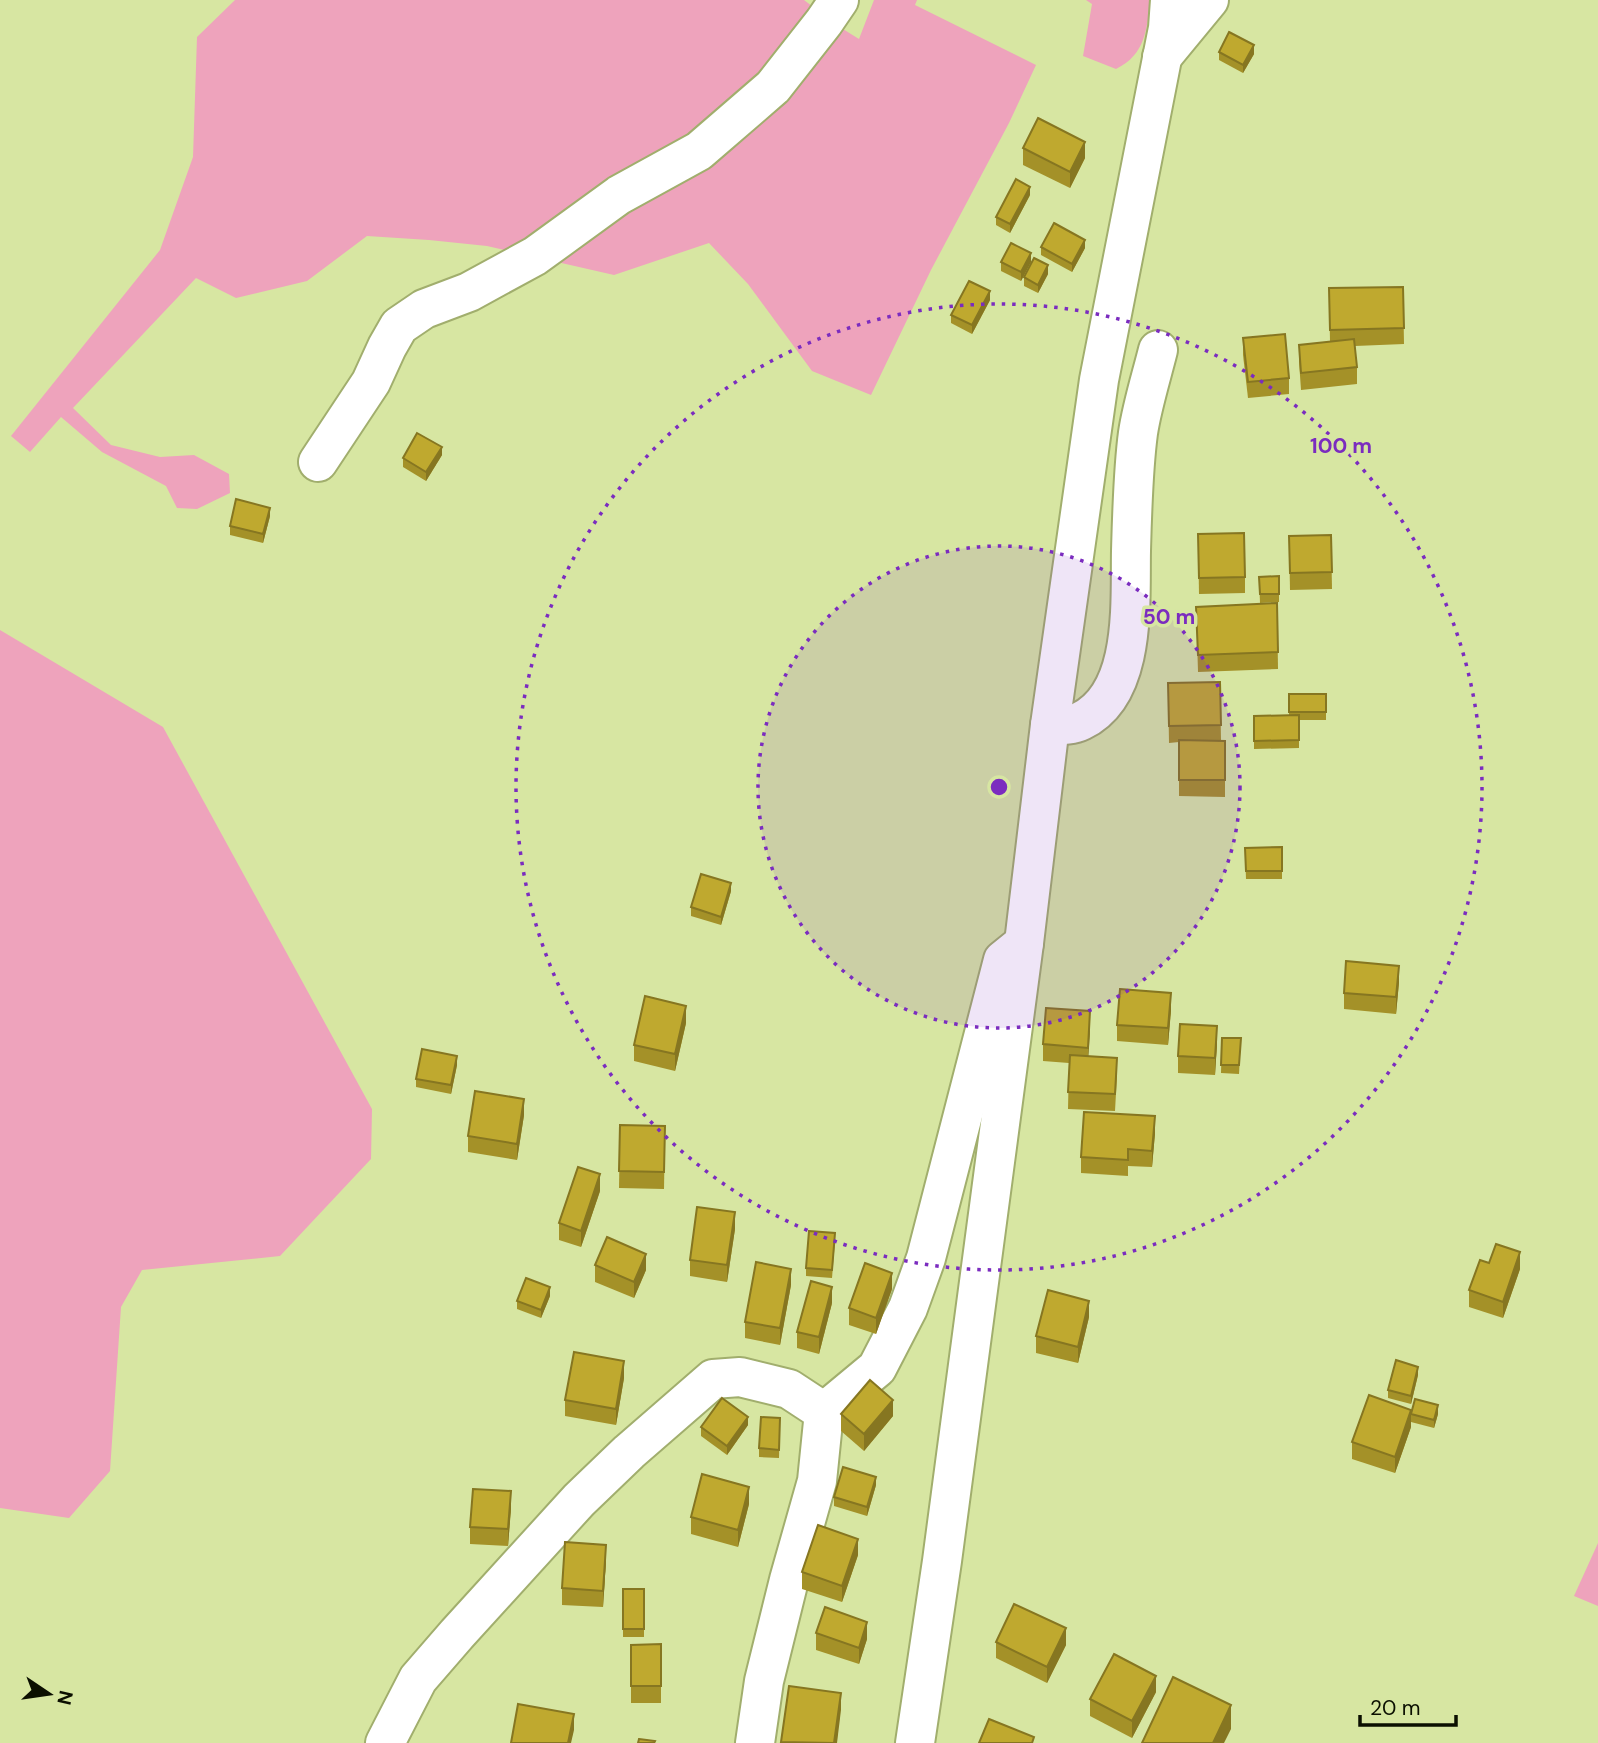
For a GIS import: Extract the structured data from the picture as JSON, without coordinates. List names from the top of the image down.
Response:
{
  "scale_bar": "20 m",
  "north": "right",
  "rings": ["100 m", "50 m"]
}
